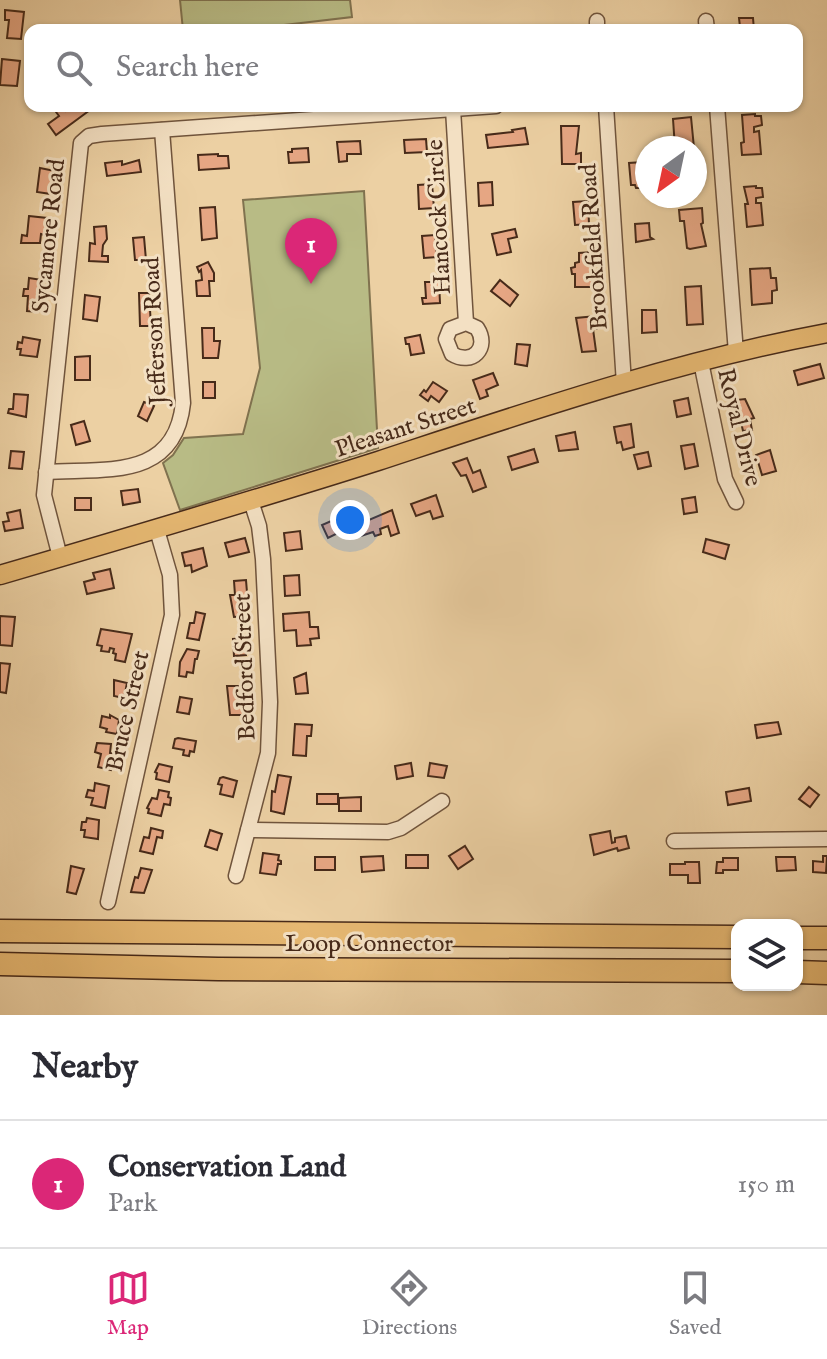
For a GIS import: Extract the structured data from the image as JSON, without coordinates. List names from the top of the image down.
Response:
{
  "streets": {
    "highway": ["Loop Connector"],
    "main road": ["Pleasant Street"],
    "street": [
      "Hancock Circle",
      "Sycamore Road",
      "Brookfield Road",
      "Jefferson Road",
      "Royal Drive",
      "Bedford Street",
      "Bruce Street"
    ]
  },
  "crossings": [
    ["Sycamore Road", "Jefferson Road"],
    ["Sycamore Road", "Pleasant Street"],
    ["Brookfield Road", "Pleasant Street"],
    ["Pleasant Street", "Royal Drive"],
    ["Pleasant Street", "Bedford Street"],
    ["Pleasant Street", "Bruce Street"]
  ],
  "north": "bottom left",
  "page": {
    "search": "Search here",
    "pins": "1",
    "heading": "Nearby",
    "list": [
      {
        "mark": "1",
        "name": "Conservation Land",
        "note": "Park",
        "value": "150 m"
      }
    ],
    "nav": ["Map", "Directions", "Saved"]
  }
}
